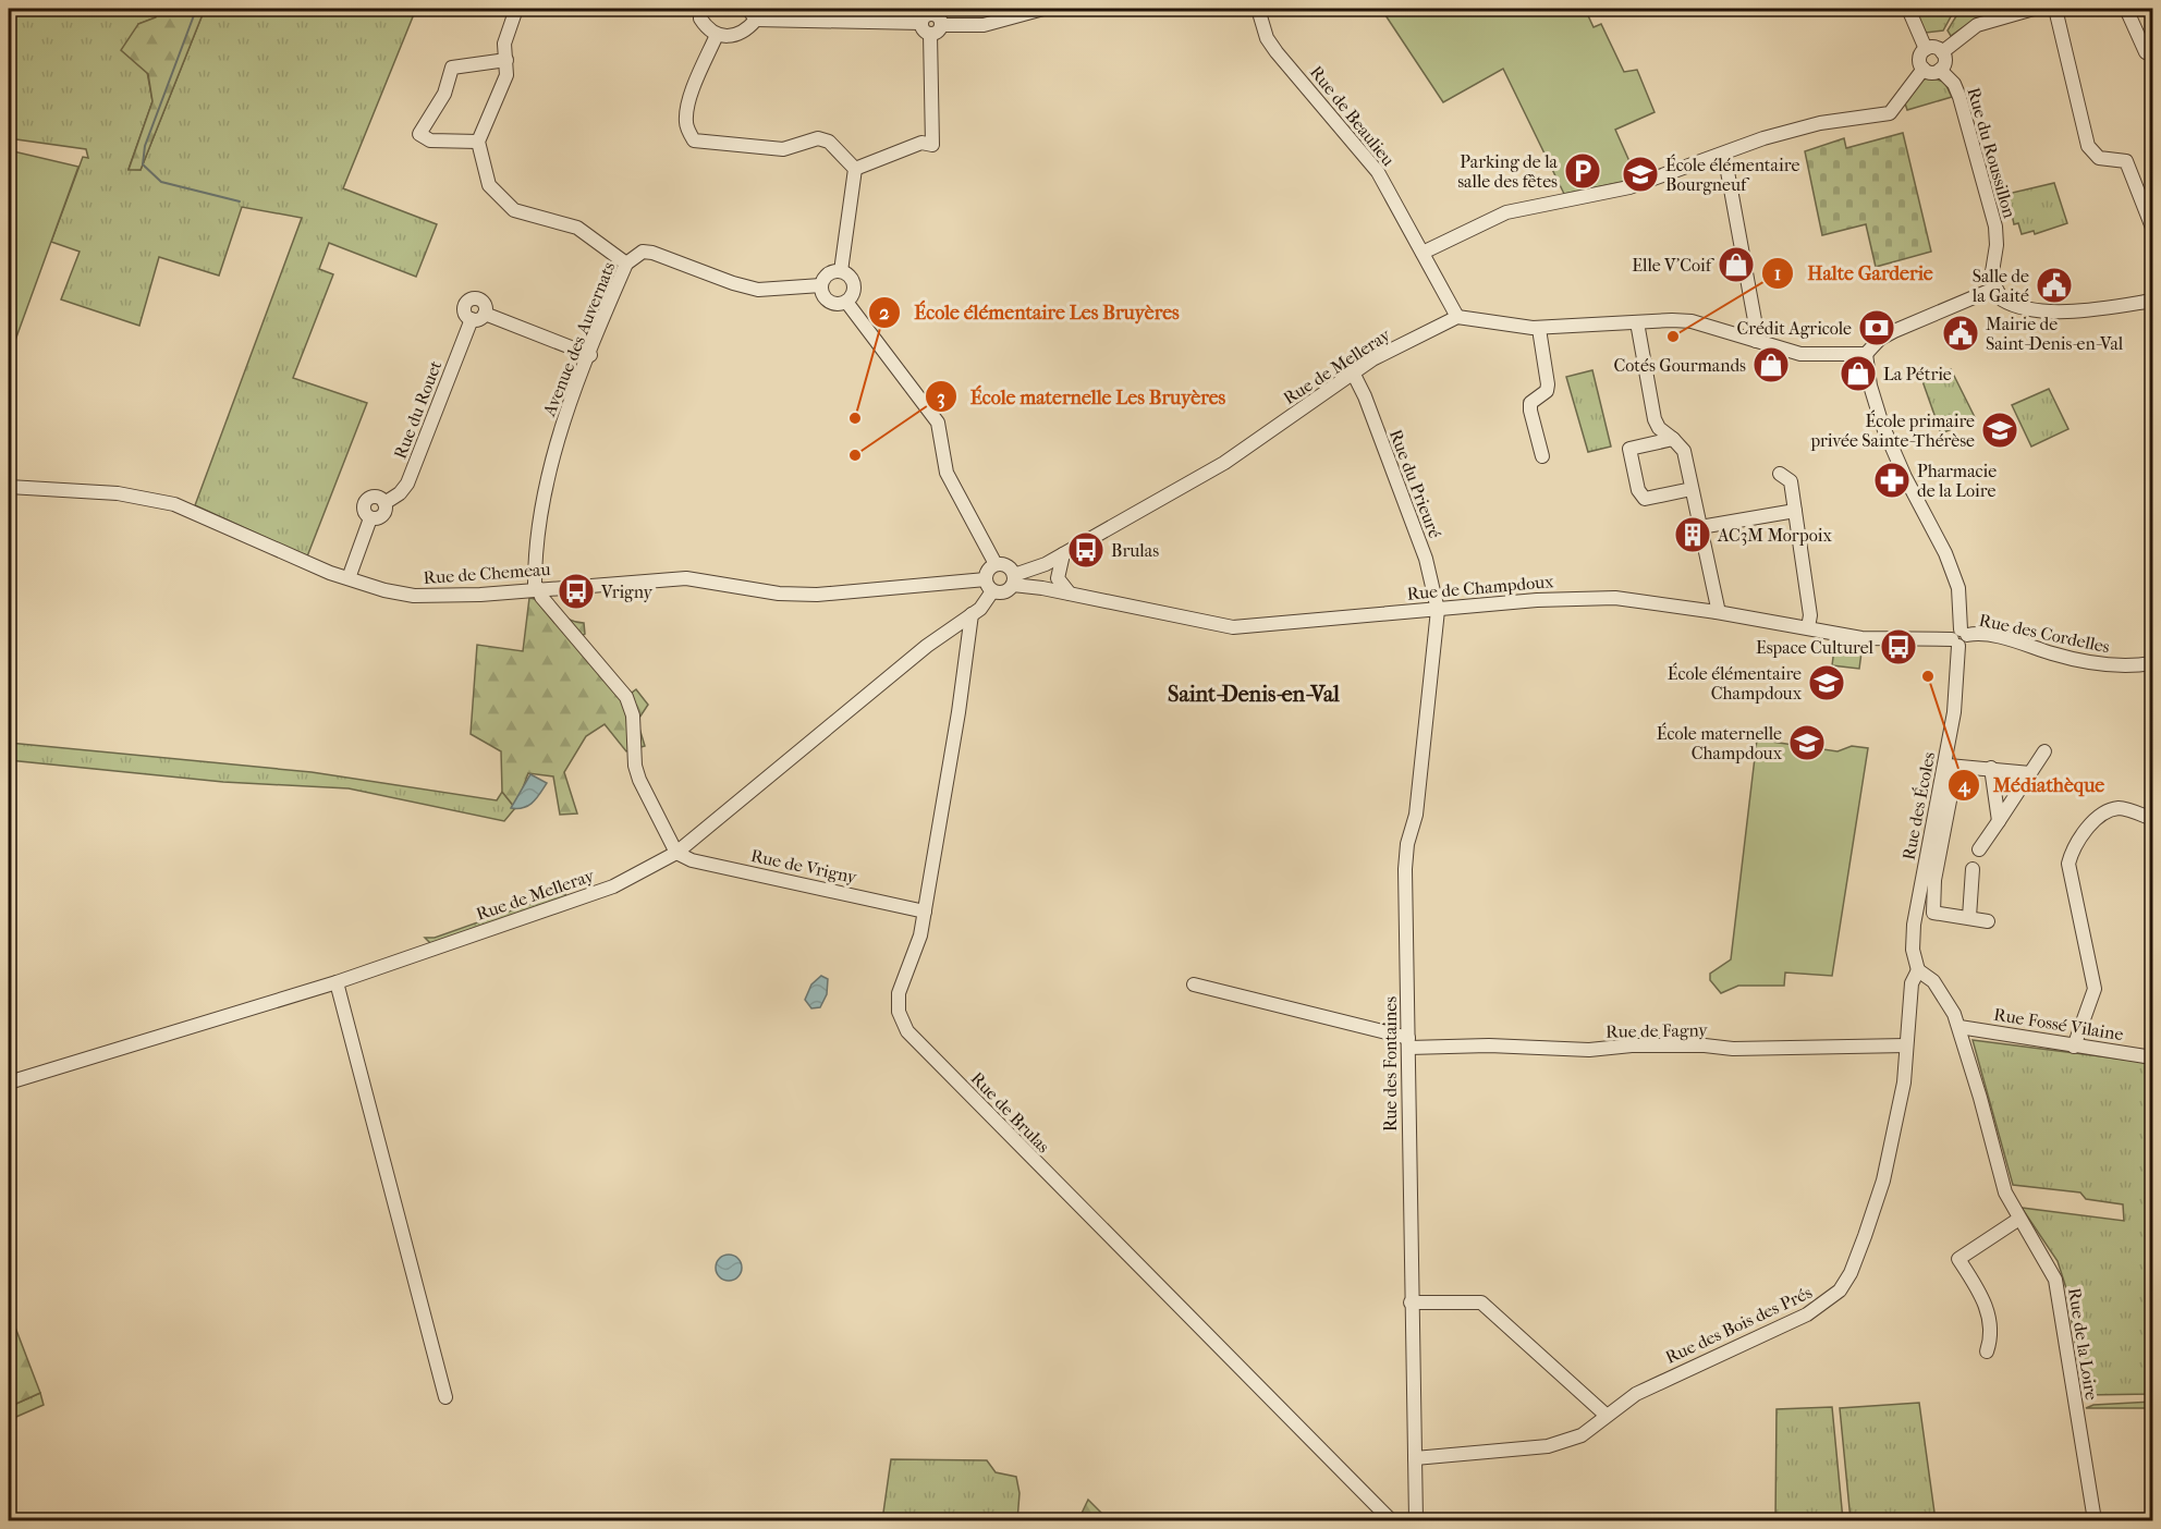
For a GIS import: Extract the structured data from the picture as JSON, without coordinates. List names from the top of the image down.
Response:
{
  "streets": {
    "street": [
      "Rue de Beaulieu",
      "Rue du Roussillon",
      "Avenue des Auvernats",
      "Rue de Melleray",
      "Rue du Rouet",
      "Rue du Prieuré",
      "Rue de Chemeau",
      "Rue de Champdoux",
      "Rue des Cordelles",
      "Rue des Écoles",
      "Rue de Vrigny",
      "Rue Fossé Vilaine",
      "Rue de Fagny",
      "Rue des Fontaines",
      "Rue de Brulas",
      "Rue des Bois des Prés",
      "Rue de la Loire"
    ]
  },
  "crossings": [
    ["Rue de Beaulieu", "Rue de Melleray"],
    ["Avenue des Auvernats", "Rue du Rouet"],
    ["Avenue des Auvernats", "Rue de Chemeau"],
    ["Rue de Melleray", "Rue du Prieuré"],
    ["Rue de Melleray", "Rue de Chemeau"],
    ["Rue de Melleray", "Rue de Champdoux"],
    ["Rue de Melleray", "Rue de Vrigny"],
    ["Rue de Melleray", "Rue de Brulas"],
    ["Rue du Rouet", "Rue de Chemeau"],
    ["Rue du Prieuré", "Rue de Champdoux"],
    ["Rue du Prieuré", "Rue des Fontaines"],
    ["Rue de Chemeau", "Rue de Champdoux"],
    ["Rue de Champdoux", "Rue des Cordelles"],
    ["Rue de Champdoux", "Rue des Écoles"],
    ["Rue de Champdoux", "Rue des Fontaines"],
    ["Rue des Cordelles", "Rue des Écoles"],
    ["Rue des Écoles", "Rue des Bois des Prés"],
    ["Rue des Écoles", "Rue de la Loire"],
    ["Rue de Vrigny", "Rue de Brulas"],
    ["Rue Fossé Vilaine", "Rue de la Loire"],
    ["Rue de Fagny", "Rue des Fontaines"],
    ["Rue de Fagny", "Rue des Bois des Prés"],
    ["Rue des Fontaines", "Rue des Bois des Prés"],
    ["Rue des Bois des Prés", "Rue de la Loire"]
  ],
  "districts": ["Saint-Denis-en-Val"],
  "places": {
    "parking": ["Parking de la salle des fêtes"],
    "school or university": [
      "École élémentaire Bourgneuf",
      "École primaire privée Sainte-Thérèse",
      "École élémentaire Champdoux",
      "École maternelle Champdoux"
    ],
    "shop": ["Elle V'Coif", "Cotés Gourmands", "La Pétrie"],
    "public building": ["Salle de la Gaité", "Mairie de Saint-Denis-en-Val"],
    "bank": ["Crédit Agricole"],
    "other": [
      "Halte Garderie",
      "École élémentaire Les Bruyères",
      "École maternelle Les Bruyères",
      "Médiathèque"
    ],
    "pharmacy": ["Pharmacie de la Loire"],
    "building": ["AC3M Morpoix"],
    "bus stop": ["Brulas", "Vrigny", "Espace Culturel"]
  }
}
